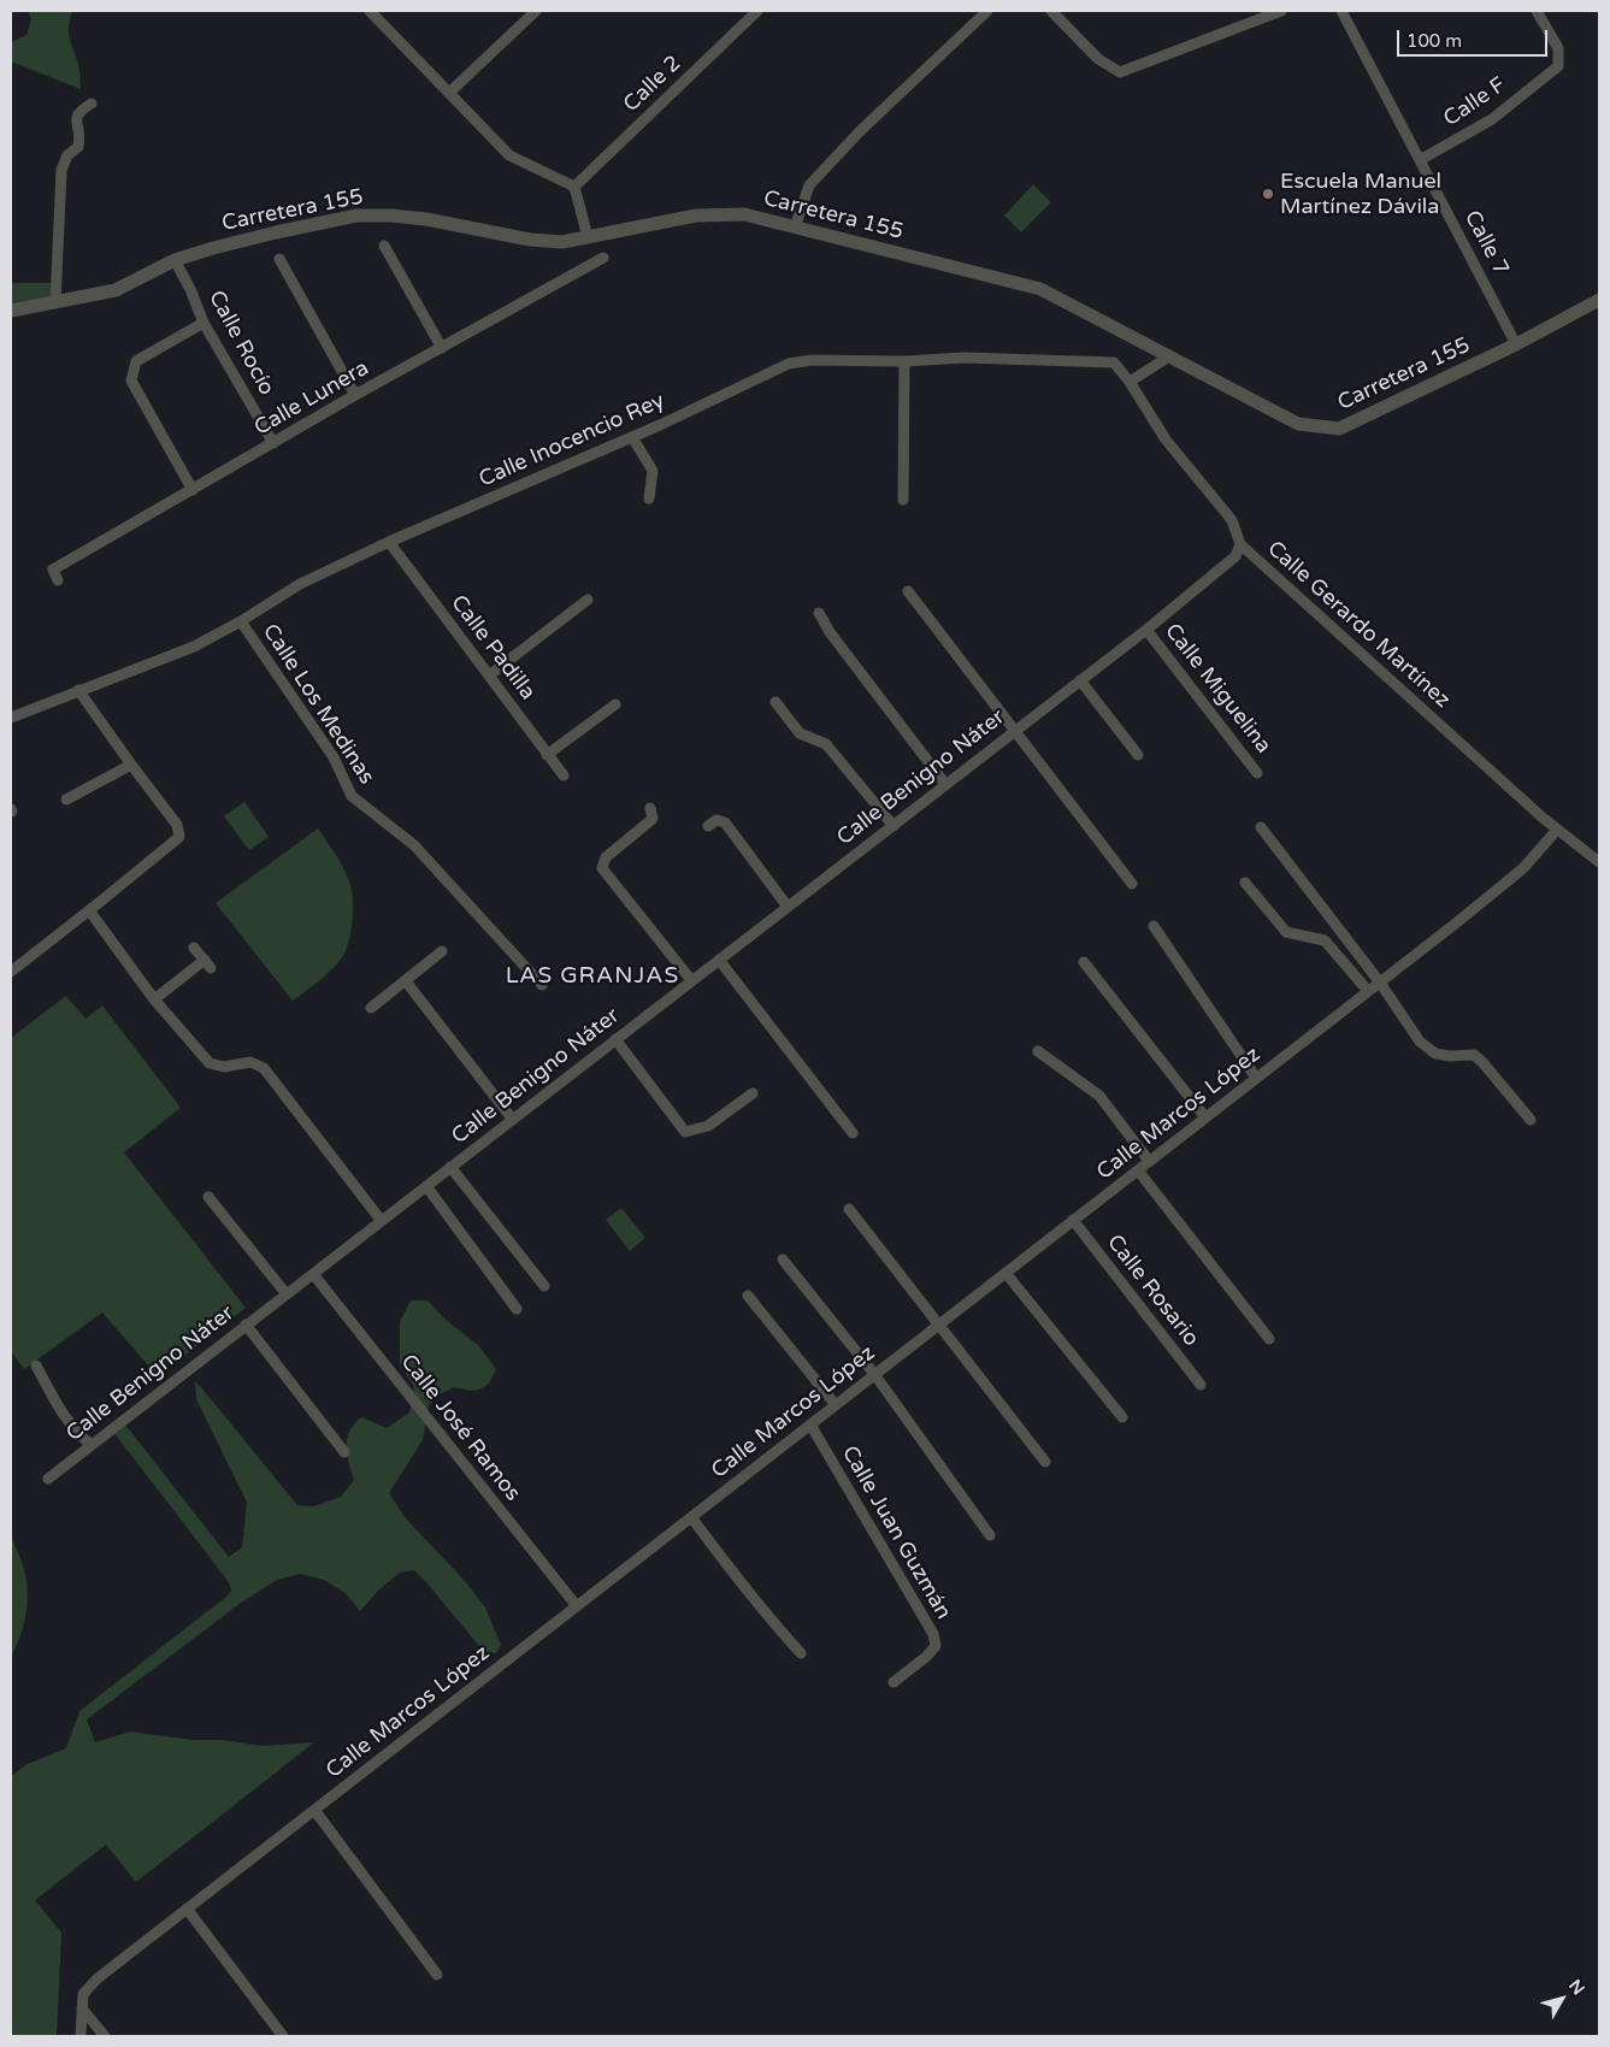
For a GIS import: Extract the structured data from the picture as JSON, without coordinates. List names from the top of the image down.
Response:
{
  "streets": {
    "street": [
      "Calle 2",
      "Calle F",
      "Carretera 155",
      "Calle 7",
      "Calle Rocío",
      "Calle Lunera",
      "Calle Inocencio Rey",
      "Calle Gerardo Martínez",
      "Calle Padilla",
      "Calle Miguelina",
      "Calle Los Medinas",
      "Calle Benigno Náter",
      "Calle Marcos López",
      "Calle Rosario",
      "Calle José Ramos",
      "Calle Juan Guzmán"
    ]
  },
  "crossings": [
    ["Calle F", "Calle 7"],
    ["Carretera 155", "Calle 7"],
    ["Carretera 155", "Calle Rocío"],
    ["Calle Rocío", "Calle Lunera"],
    ["Calle Inocencio Rey", "Calle Gerardo Martínez"],
    ["Calle Inocencio Rey", "Calle Padilla"],
    ["Calle Inocencio Rey", "Calle Los Medinas"],
    ["Calle Gerardo Martínez", "Calle Benigno Náter"],
    ["Calle Gerardo Martínez", "Calle Marcos López"],
    ["Calle Miguelina", "Calle Benigno Náter"],
    ["Calle Benigno Náter", "Calle José Ramos"],
    ["Calle Marcos López", "Calle Rosario"],
    ["Calle Marcos López", "Calle José Ramos"],
    ["Calle Marcos López", "Calle Juan Guzmán"]
  ],
  "districts": ["LAS GRANJAS"],
  "places": ["Escuela Manuel Martínez Dávila"],
  "scale_bar": "100 m",
  "north": "top right"
}
